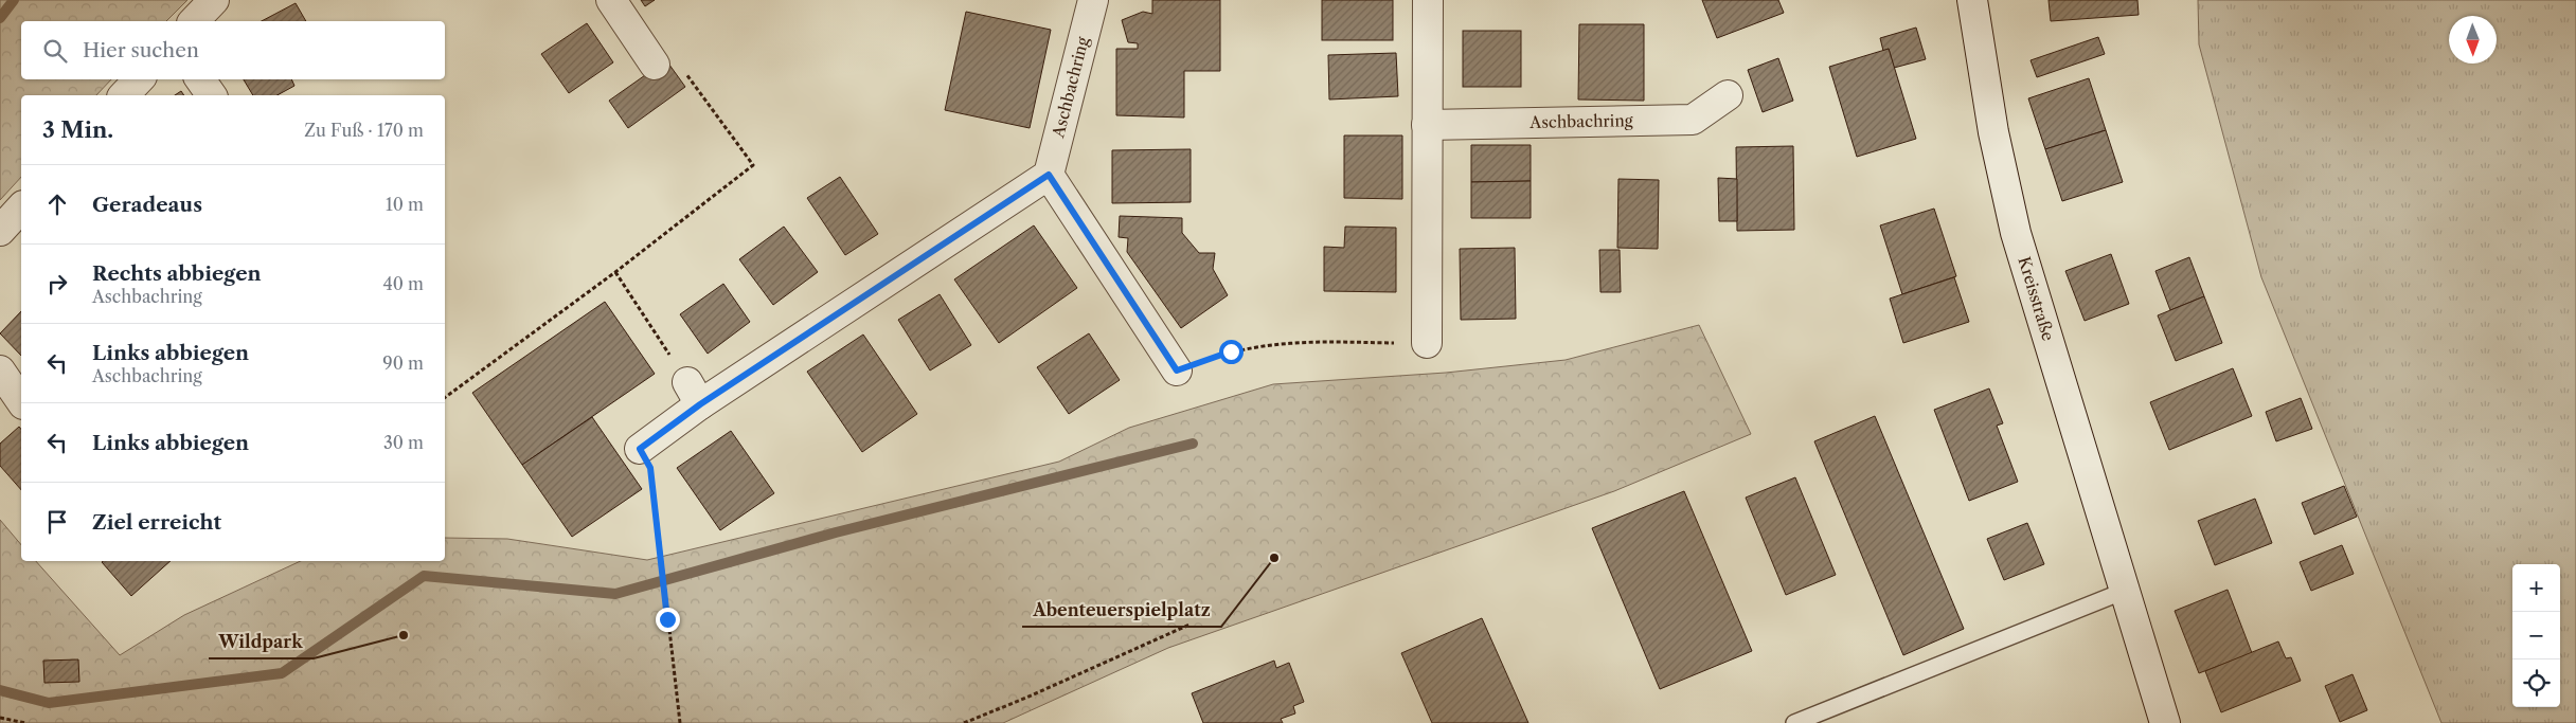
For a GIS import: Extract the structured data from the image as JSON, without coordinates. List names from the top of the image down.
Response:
{
  "streets": {
    "street": ["Aschbachring", "Kreisstraße"]
  },
  "places": ["Abenteuerspielplatz", "Wildpark"],
  "north": "bottom",
  "page": {
    "search": "Hier suchen",
    "heading": ["3 Min.", "Zu Fuß · 170 m"],
    "list": [
      ["Geradeaus", "10 m"],
      ["Rechts abbiegen", "Aschbachring", "40 m"],
      ["Links abbiegen", "Aschbachring", "90 m"],
      ["Links abbiegen", "30 m"],
      "Ziel erreicht"
    ],
    "map_buttons": ["+", "−"]
  }
}
